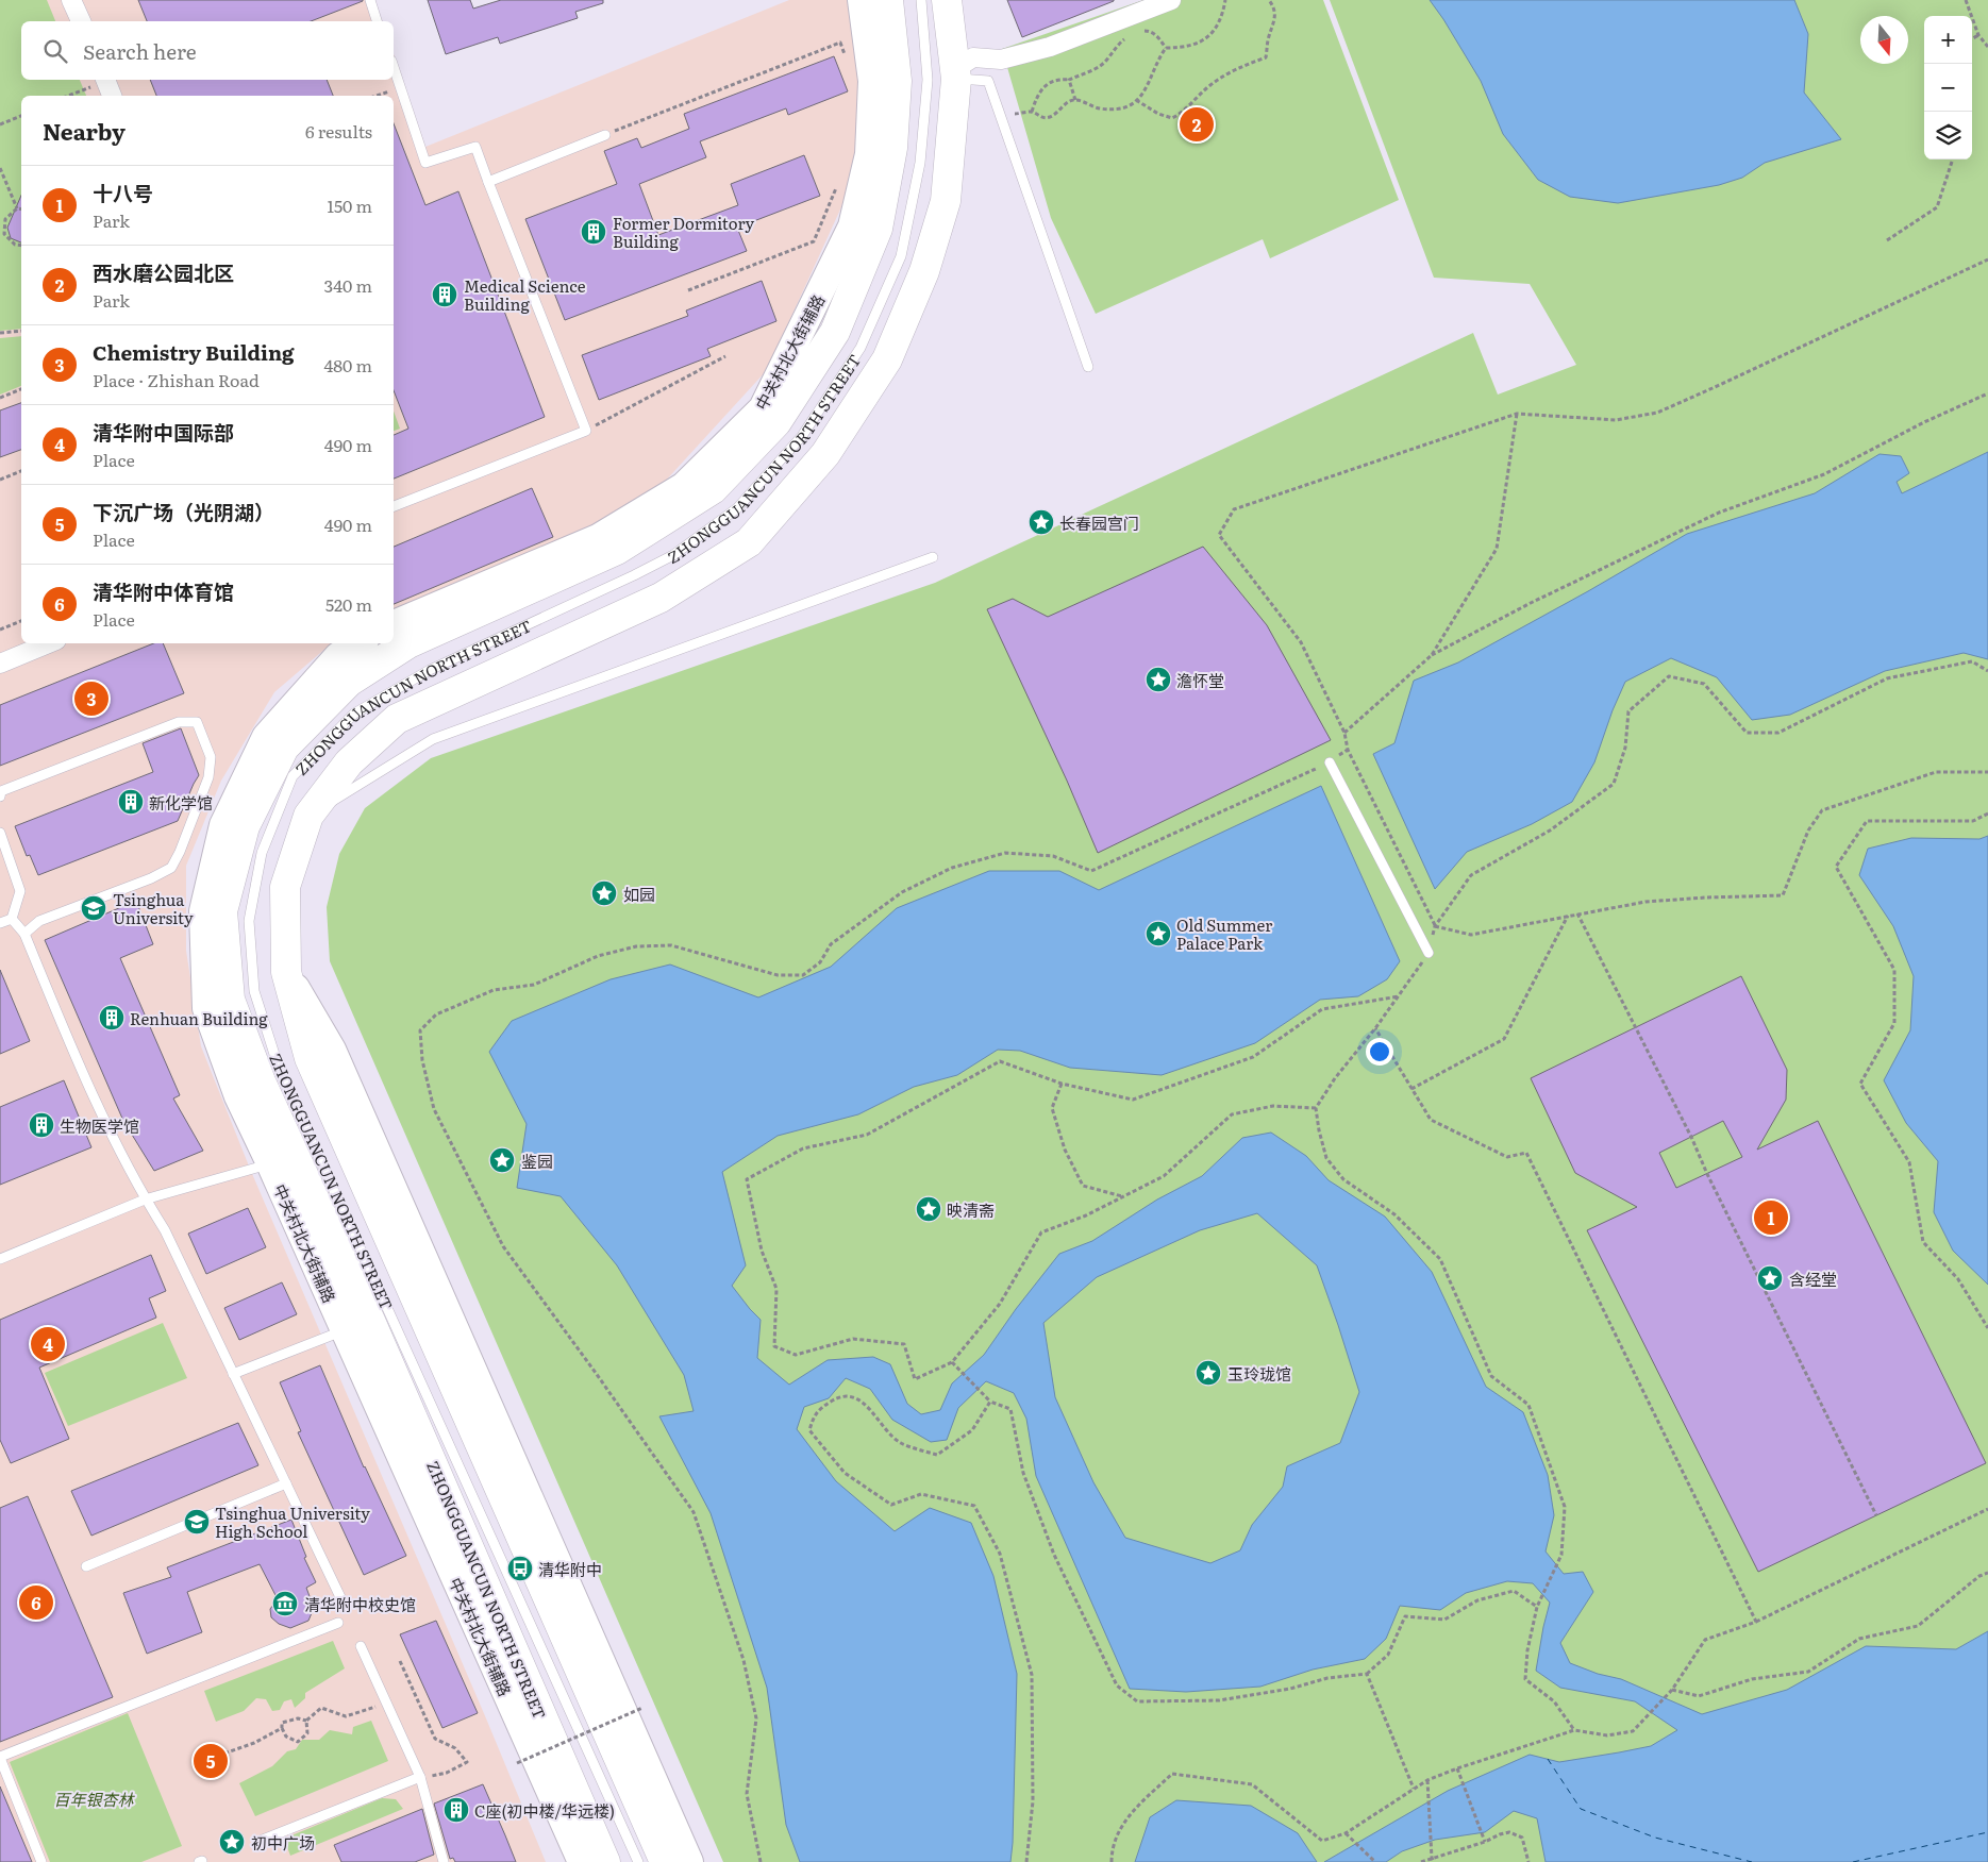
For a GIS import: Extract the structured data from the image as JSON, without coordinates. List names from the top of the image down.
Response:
{
  "streets": {
    "main road": ["ZHONGGUANCUN NORTH STREET"],
    "street": ["中关村北大街辅路"]
  },
  "crossings": [
    ["中关村北大街辅路", "ZHONGGUANCUN NORTH STREET"]
  ],
  "parks": ["百年银杏林"],
  "places": {
    "building": [
      "Former Dormitory Building",
      "Medical Science Building",
      "新化学馆",
      "Renhuan Building",
      "生物医学馆",
      "C座(初中楼/华远楼)"
    ],
    "place": [
      "长春园宫门",
      "澹怀堂",
      "如园",
      "Old Summer Palace Park",
      "鉴园",
      "映清斋",
      "含经堂",
      "玉玲珑馆",
      "初中广场"
    ],
    "school or university": ["Tsinghua University", "Tsinghua University High School"],
    "bus stop": ["清华附中"],
    "museum": ["清华附中校史馆"]
  },
  "north": "bottom",
  "page": {
    "map_buttons": ["+", "−"],
    "search": "Search here",
    "heading": ["Nearby", "6 results"],
    "pins": [
      "2",
      "3",
      "1",
      "4",
      "6",
      "5"
    ],
    "list": [
      {
        "mark": "1",
        "name": "十八号",
        "note": "Park",
        "value": "150 m"
      },
      {
        "mark": "2",
        "name": "西水磨公园北区",
        "note": "Park",
        "value": "340 m"
      },
      {
        "mark": "3",
        "name": "Chemistry Building",
        "note": "Place · Zhishan Road",
        "value": "480 m"
      },
      {
        "mark": "4",
        "name": "清华附中国际部",
        "note": "Place",
        "value": "490 m"
      },
      {
        "mark": "5",
        "name": "下沉广场（光阴湖）",
        "note": "Place",
        "value": "490 m"
      },
      {
        "mark": "6",
        "name": "清华附中体育馆",
        "note": "Place",
        "value": "520 m"
      }
    ]
  }
}
